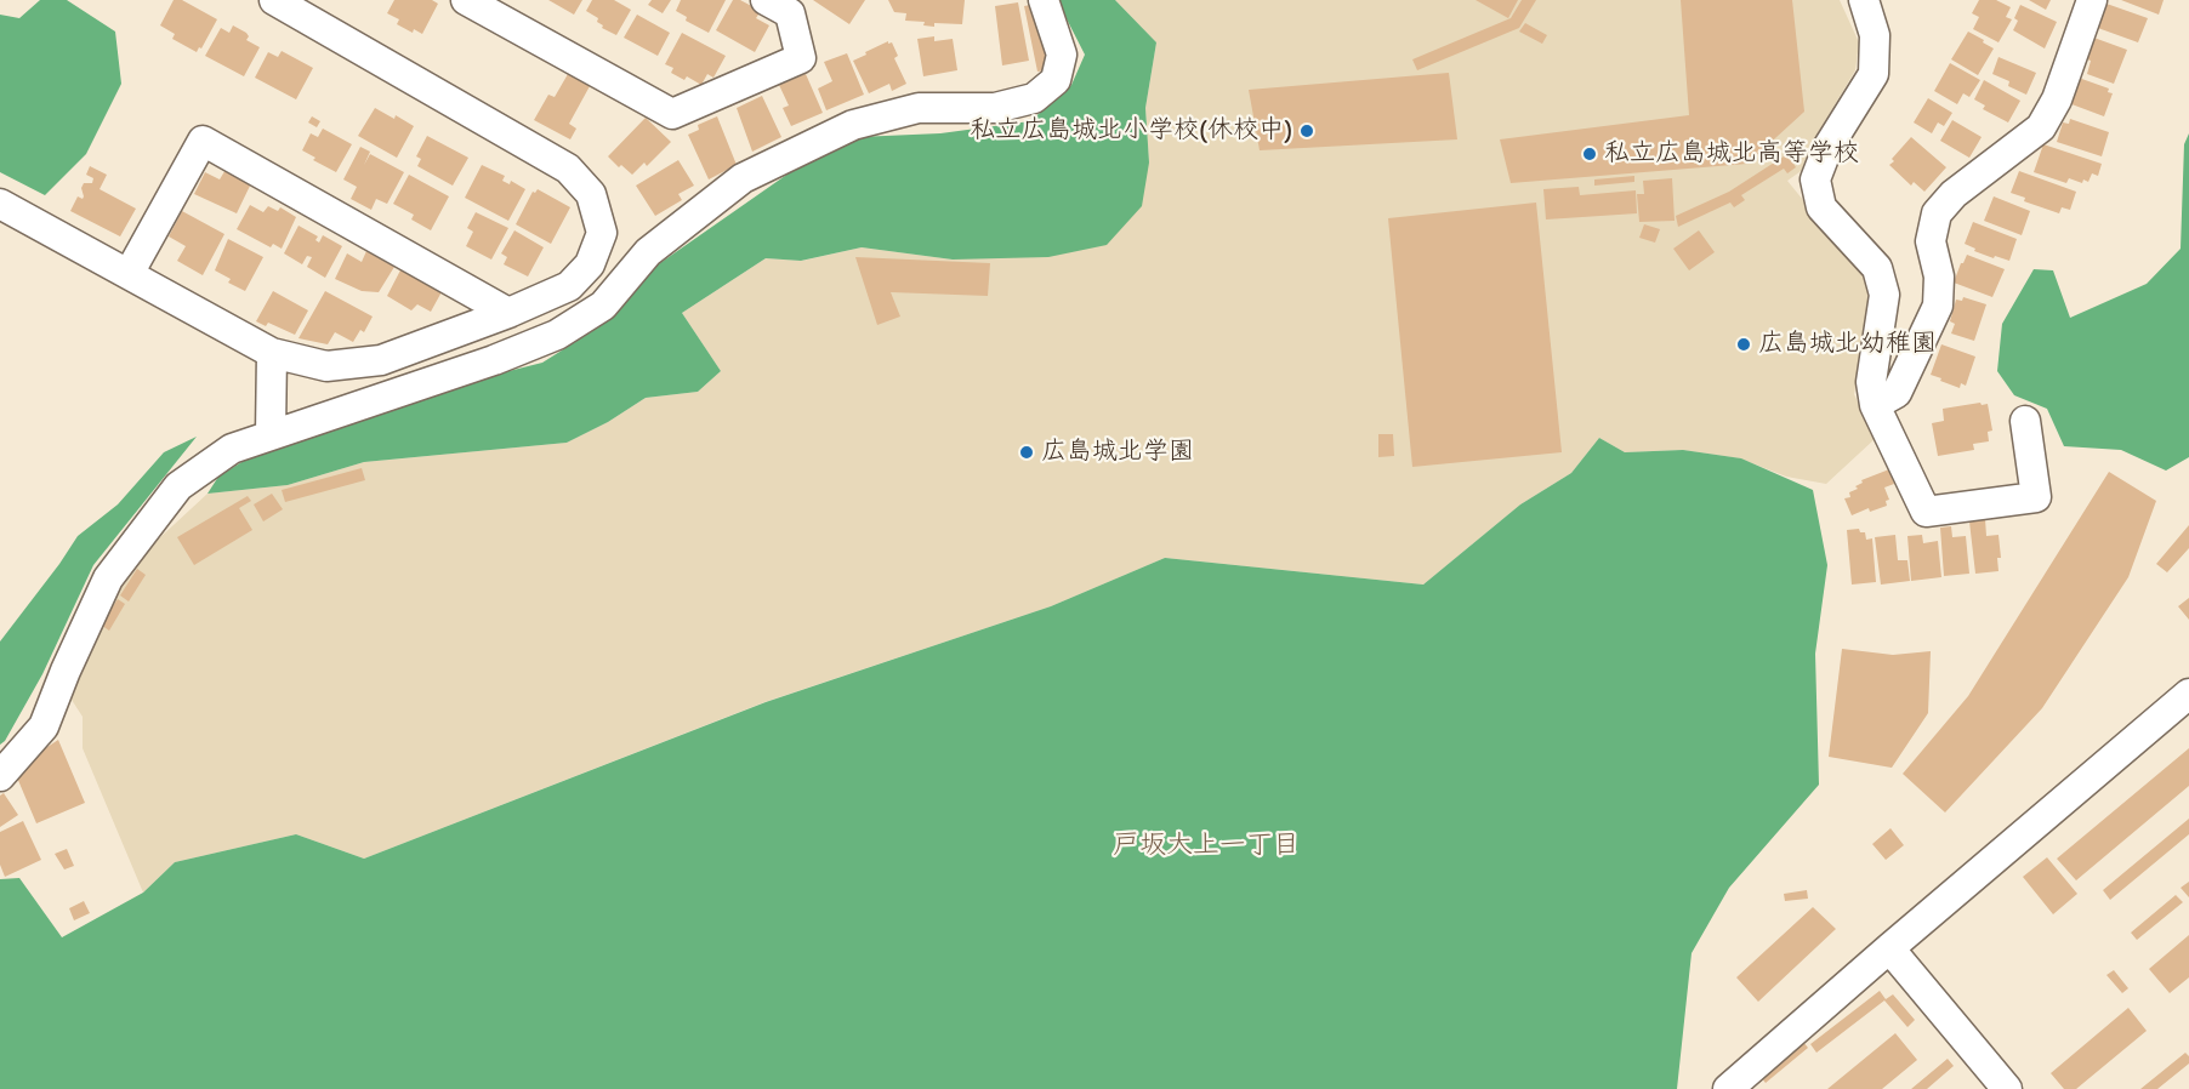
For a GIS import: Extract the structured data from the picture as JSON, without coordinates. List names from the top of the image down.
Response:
{
  "districts": ["戸坂大上一丁目"],
  "places": [
    "私立広島城北小学校(休校中)",
    "私立広島城北高等学校",
    "広島城北幼稚園",
    "広島城北学園"
  ]
}
